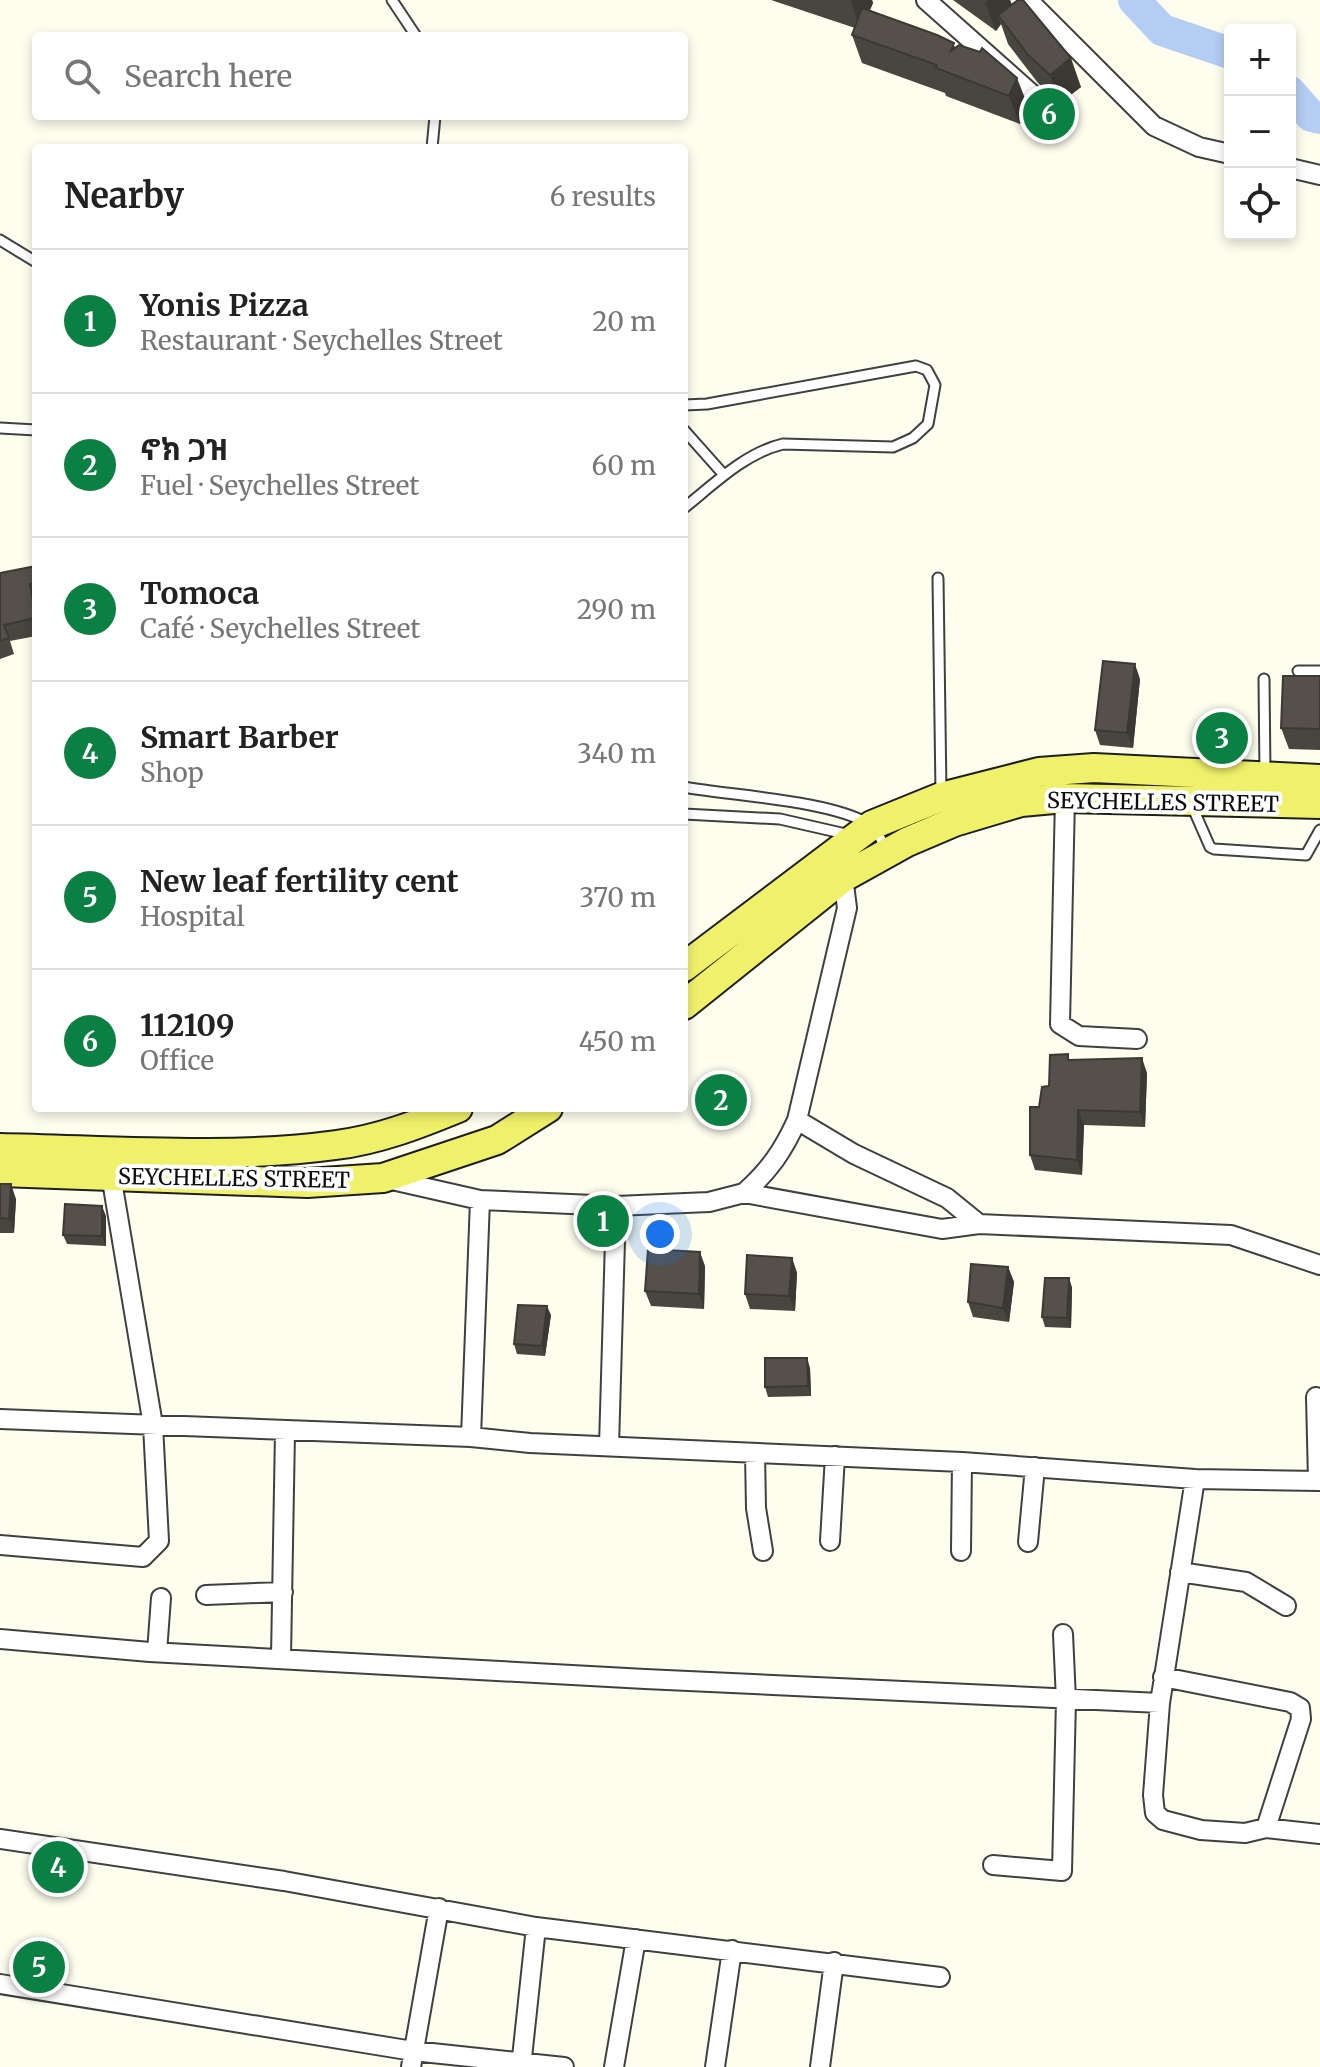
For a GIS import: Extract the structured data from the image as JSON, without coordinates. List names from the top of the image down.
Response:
{
  "streets": {
    "main road": ["SEYCHELLES STREET"]
  },
  "page": {
    "map_buttons": ["+", "−"],
    "search": "Search here",
    "pins": [
      "6",
      "3",
      "2",
      "1",
      "4",
      "5"
    ],
    "heading": ["Nearby", "6 results"],
    "list": [
      {
        "mark": "1",
        "name": "Yonis Pizza",
        "note": "Restaurant · Seychelles Street",
        "value": "20 m"
      },
      {
        "mark": "2",
        "name": "ኖክ ጋዝ",
        "note": "Fuel · Seychelles Street",
        "value": "60 m"
      },
      {
        "mark": "3",
        "name": "Tomoca",
        "note": "Café · Seychelles Street",
        "value": "290 m"
      },
      {
        "mark": "4",
        "name": "Smart Barber",
        "note": "Shop",
        "value": "340 m"
      },
      {
        "mark": "5",
        "name": "New leaf fertility cent",
        "note": "Hospital",
        "value": "370 m"
      },
      {
        "mark": "6",
        "name": "112109",
        "note": "Office",
        "value": "450 m"
      }
    ]
  }
}
